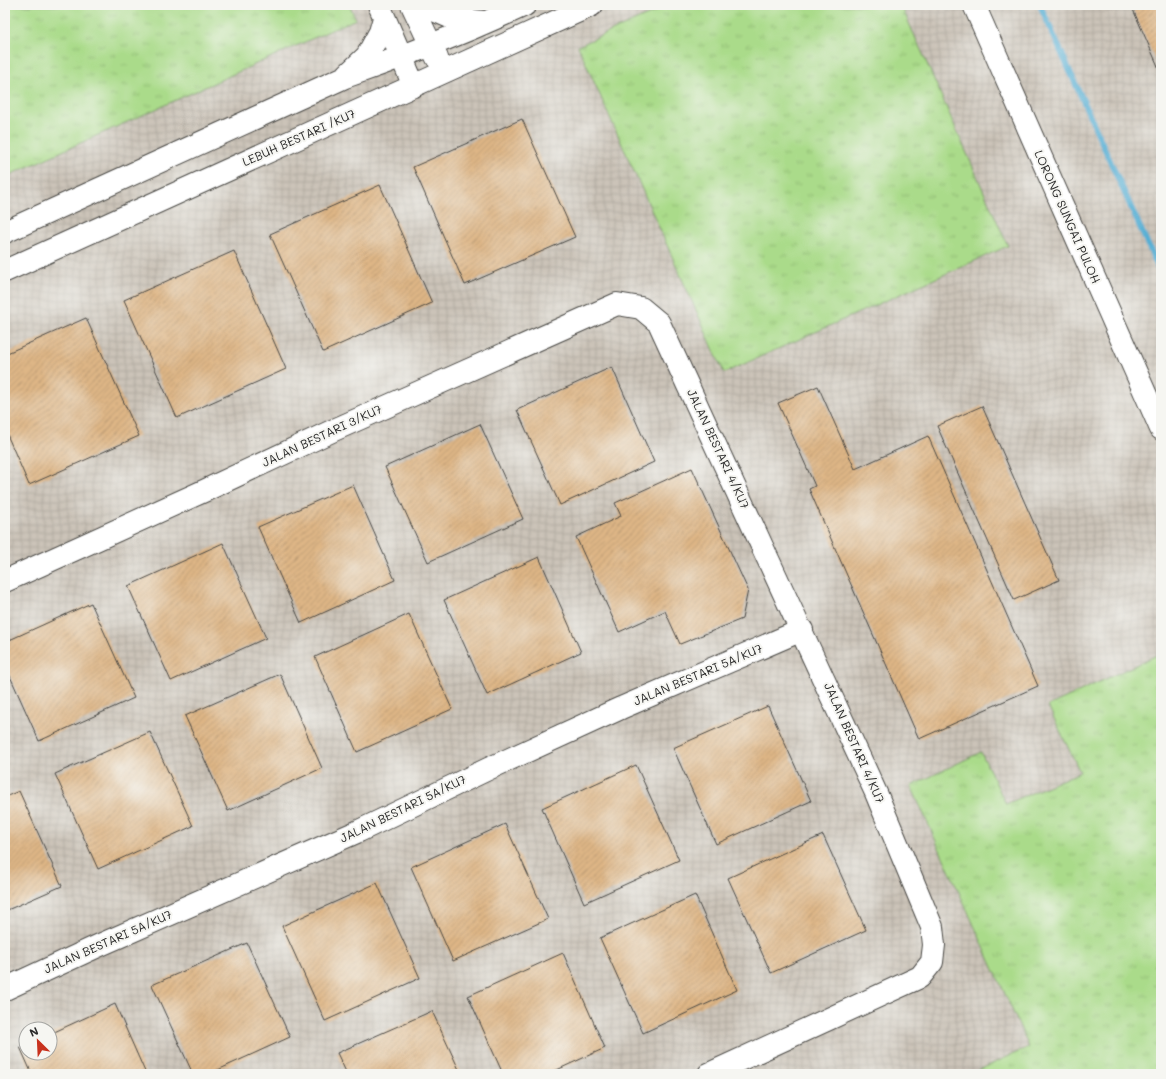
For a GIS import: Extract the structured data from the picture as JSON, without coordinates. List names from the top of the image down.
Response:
{
  "streets": {
    "street": [
      "LEBUH BESTARI /KU7",
      "LORONG SUNGAI PULOH",
      "JALAN BESTARI 3/KU7",
      "JALAN BESTARI 4/KU7",
      "JALAN BESTARI 5A/KU7"
    ]
  },
  "crossings": [
    ["JALAN BESTARI 3/KU7", "JALAN BESTARI 4/KU7"],
    ["JALAN BESTARI 4/KU7", "JALAN BESTARI 5A/KU7"]
  ],
  "north": "top left"
}
